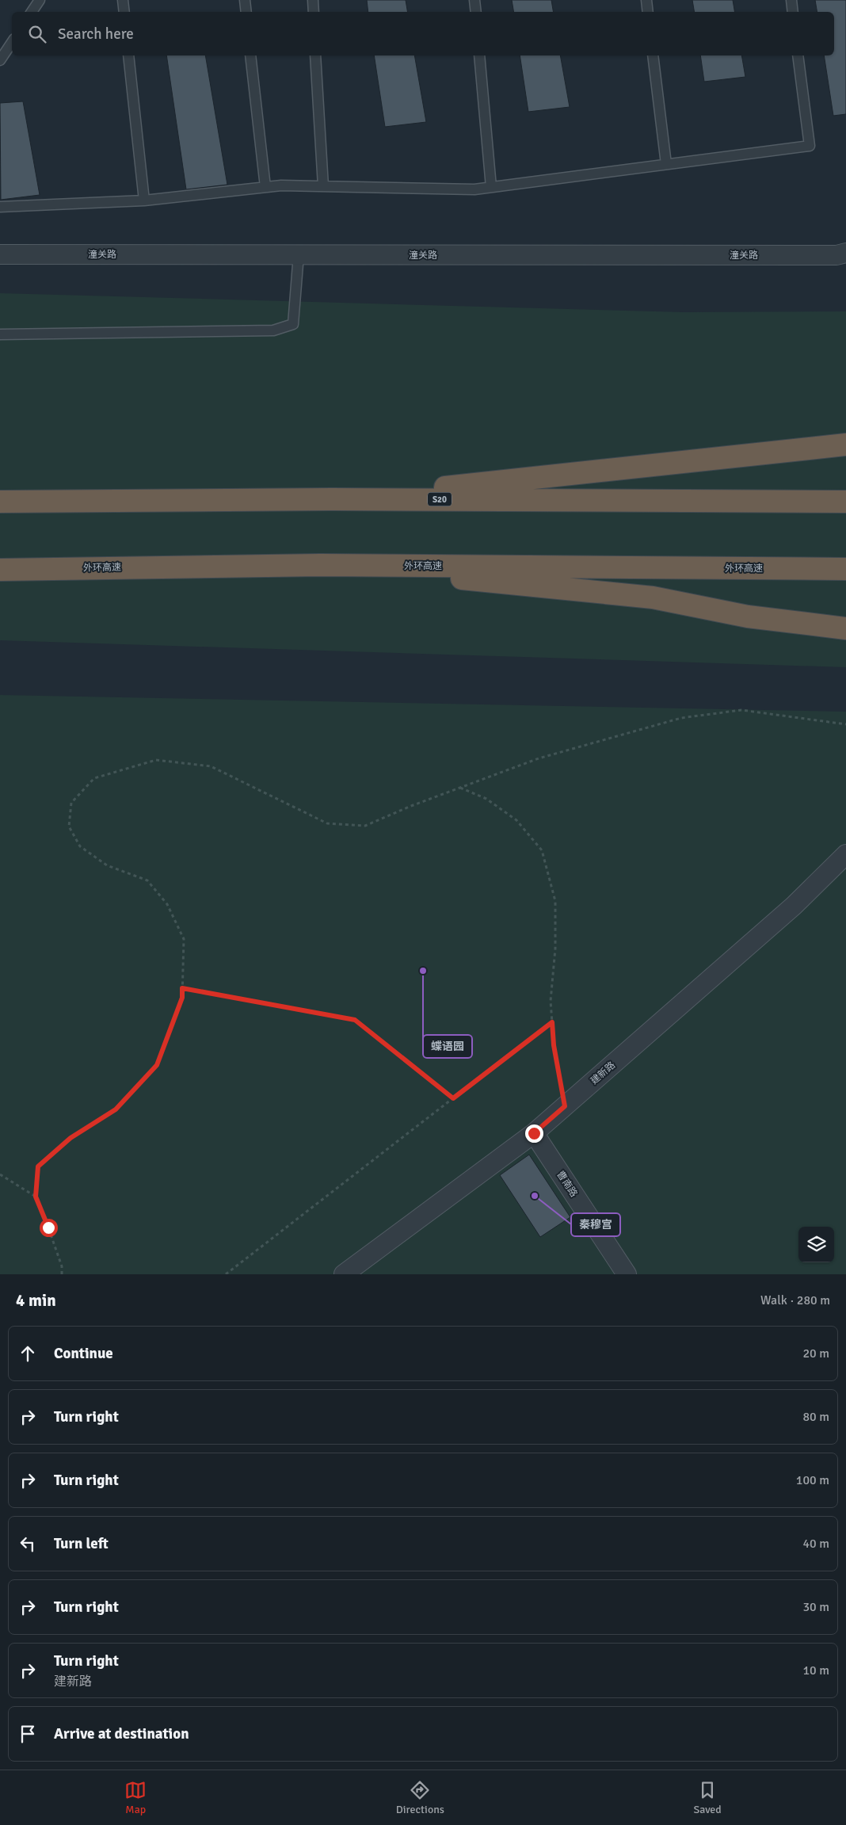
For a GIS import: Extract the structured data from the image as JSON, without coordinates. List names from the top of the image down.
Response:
{
  "streets": {
    "highway": ["S20", "外环高速"],
    "street": ["潼关路", "建新路", "曹南路"]
  },
  "crossings": [
    ["建新路", "曹南路"]
  ],
  "places": ["蝶语园", "秦穆宫"],
  "page": {
    "search": "Search here",
    "heading": ["4 min", "Walk · 280 m"],
    "list": [
      ["Continue", "20 m"],
      ["Turn right", "80 m"],
      ["Turn right", "100 m"],
      ["Turn left", "40 m"],
      ["Turn right", "30 m"],
      ["Turn right", "建新路", "10 m"],
      "Arrive at destination"
    ],
    "nav": ["Map", "Directions", "Saved"]
  }
}
